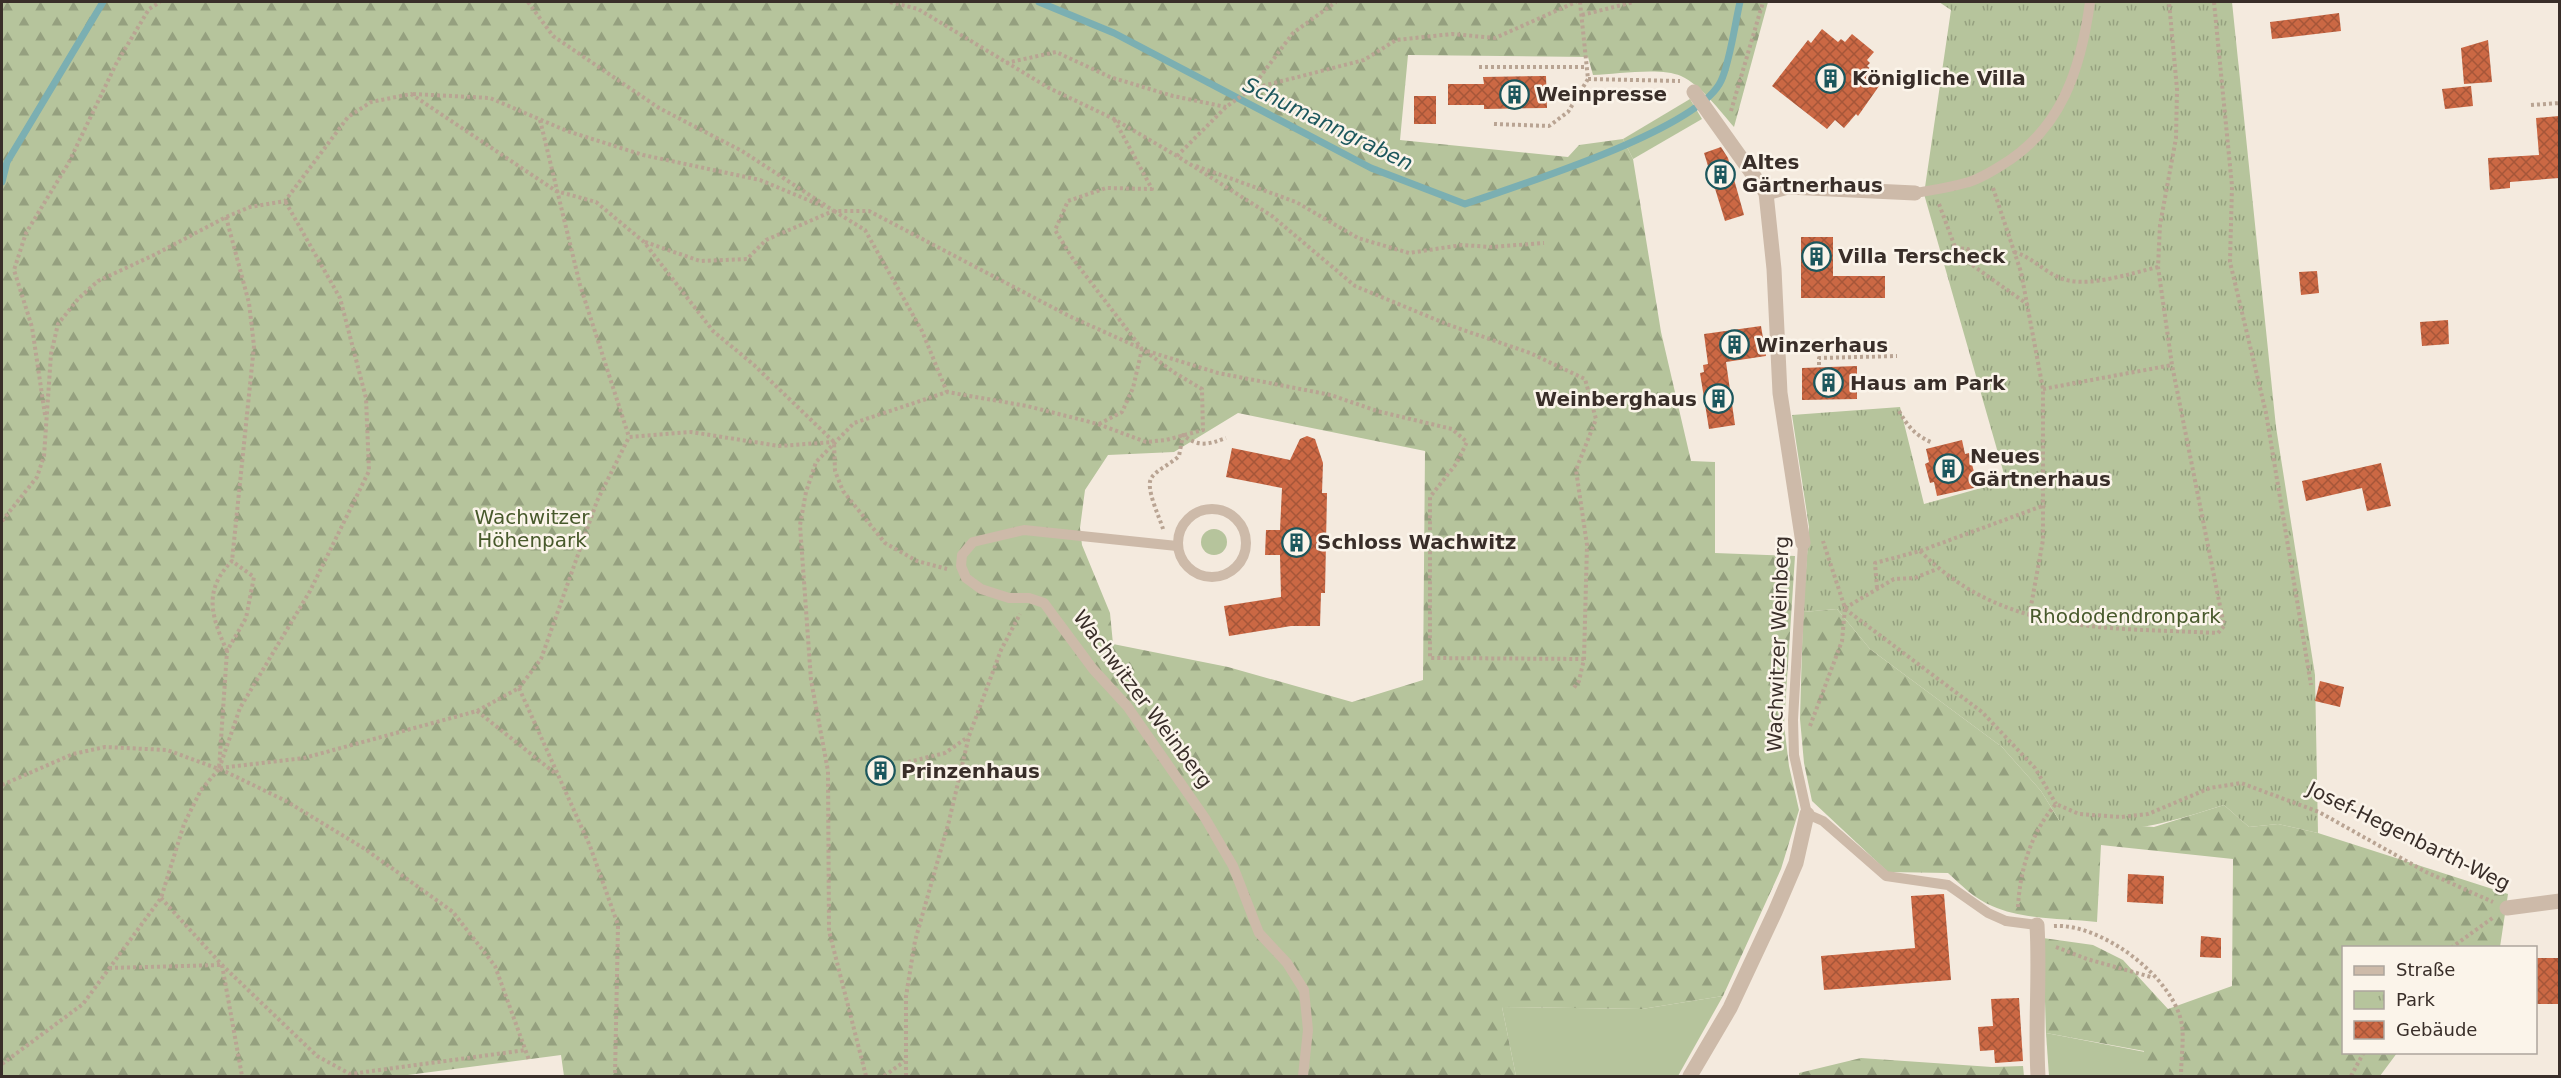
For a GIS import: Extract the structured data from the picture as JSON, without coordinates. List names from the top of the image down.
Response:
{
  "streets": {
    "street": ["Wachwitzer Weinberg", "Josef-Hegenbarth-Weg"]
  },
  "water": ["Schumanngraben"],
  "parks": ["Wachwitzer Höhenpark", "Rhododendronpark"],
  "places": {
    "building": [
      "Königliche Villa",
      "Weinpresse",
      "Altes Gärtnerhaus",
      "Villa Terscheck",
      "Winzerhaus",
      "Haus am Park",
      "Weinberghaus",
      "Neues Gärtnerhaus",
      "Schloss Wachwitz",
      "Prinzenhaus"
    ]
  },
  "legend": ["Straße", "Park", "Gebäude"]
}
